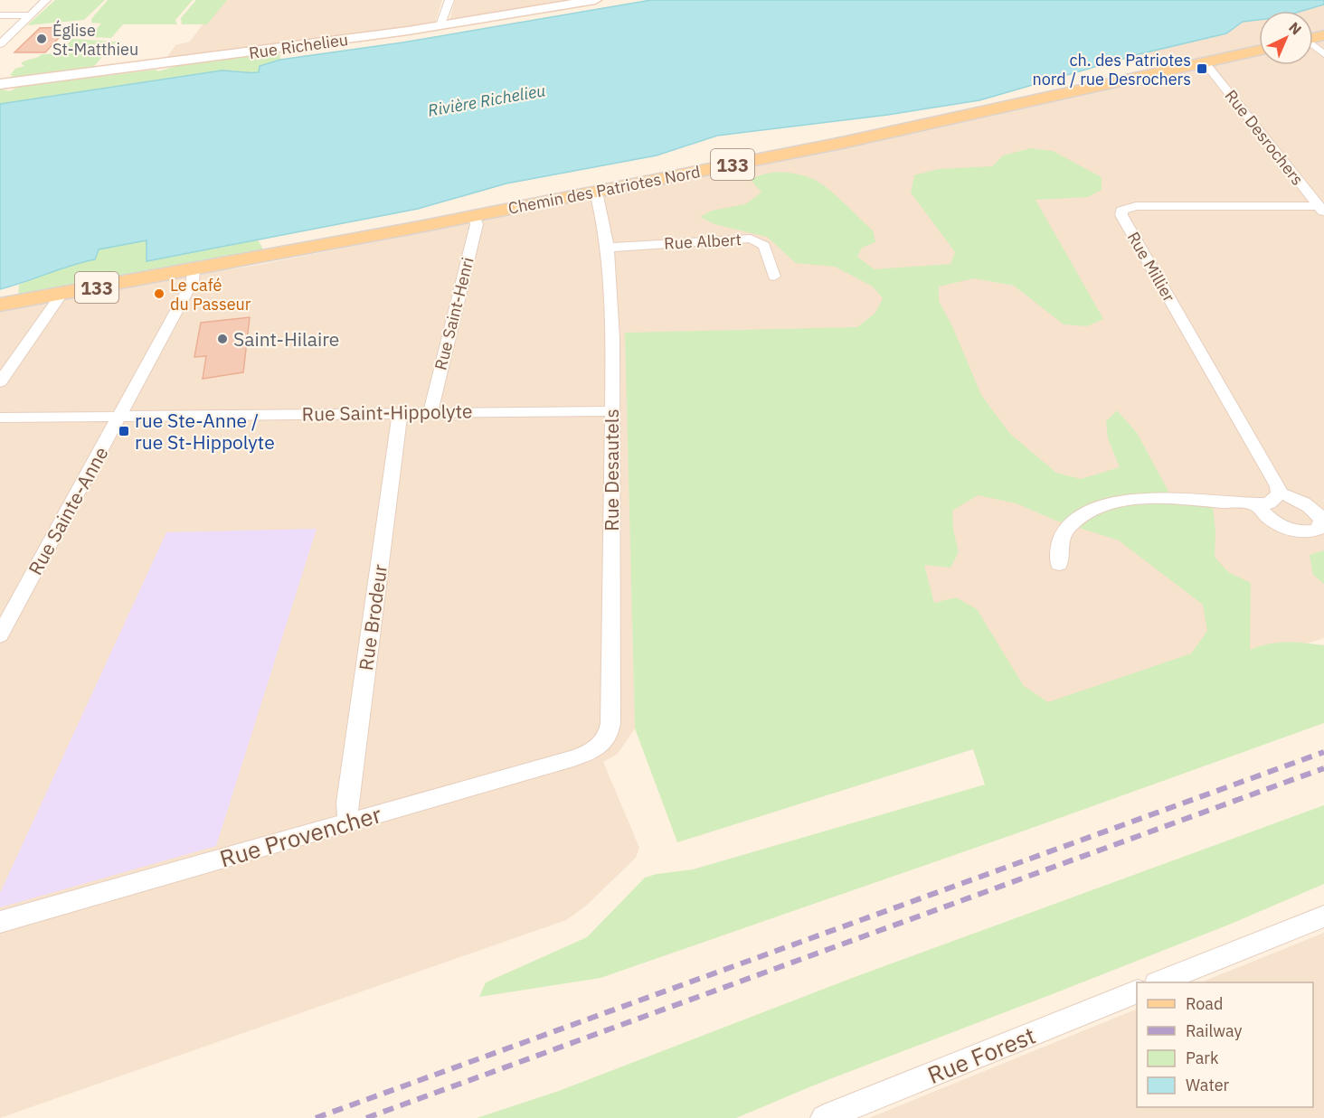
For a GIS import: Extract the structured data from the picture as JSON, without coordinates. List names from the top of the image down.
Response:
{
  "streets": {
    "main road": ["Rue Richelieu", "133", "Chemin des Patriotes Nord"],
    "street": [
      "Rue Desrochers",
      "Rue Albert",
      "Rue Millier",
      "Rue Saint-Henri",
      "Rue Saint-Hippolyte",
      "Rue Desautels",
      "Rue Sainte-Anne",
      "Rue Brodeur",
      "Rue Provencher",
      "Rue Forest"
    ]
  },
  "crossings": [
    ["Rue Desrochers", "Chemin des Patriotes Nord"],
    ["Rue Desrochers", "Rue Millier"],
    ["Chemin des Patriotes Nord", "Rue Saint-Henri"],
    ["Chemin des Patriotes Nord", "Rue Desautels"],
    ["Chemin des Patriotes Nord", "Rue Sainte-Anne"],
    ["Rue Albert", "Rue Desautels"],
    ["Rue Saint-Henri", "Rue Saint-Hippolyte"],
    ["Rue Saint-Hippolyte", "Rue Desautels"],
    ["Rue Saint-Hippolyte", "Rue Sainte-Anne"],
    ["Rue Saint-Hippolyte", "Rue Brodeur"],
    ["Rue Desautels", "Rue Provencher"],
    ["Rue Brodeur", "Rue Provencher"]
  ],
  "water": ["Rivière Richelieu"],
  "places": {
    "other": ["Église St-Matthieu", "Le café du Passeur", "Saint-Hilaire"],
    "transit": ["ch. des Patriotes nord / rue Desrochers", "rue Ste-Anne / rue St-Hippolyte"]
  },
  "legend": [
    "Road",
    "Railway",
    "Park",
    "Water"
  ],
  "north": "top right"
}
